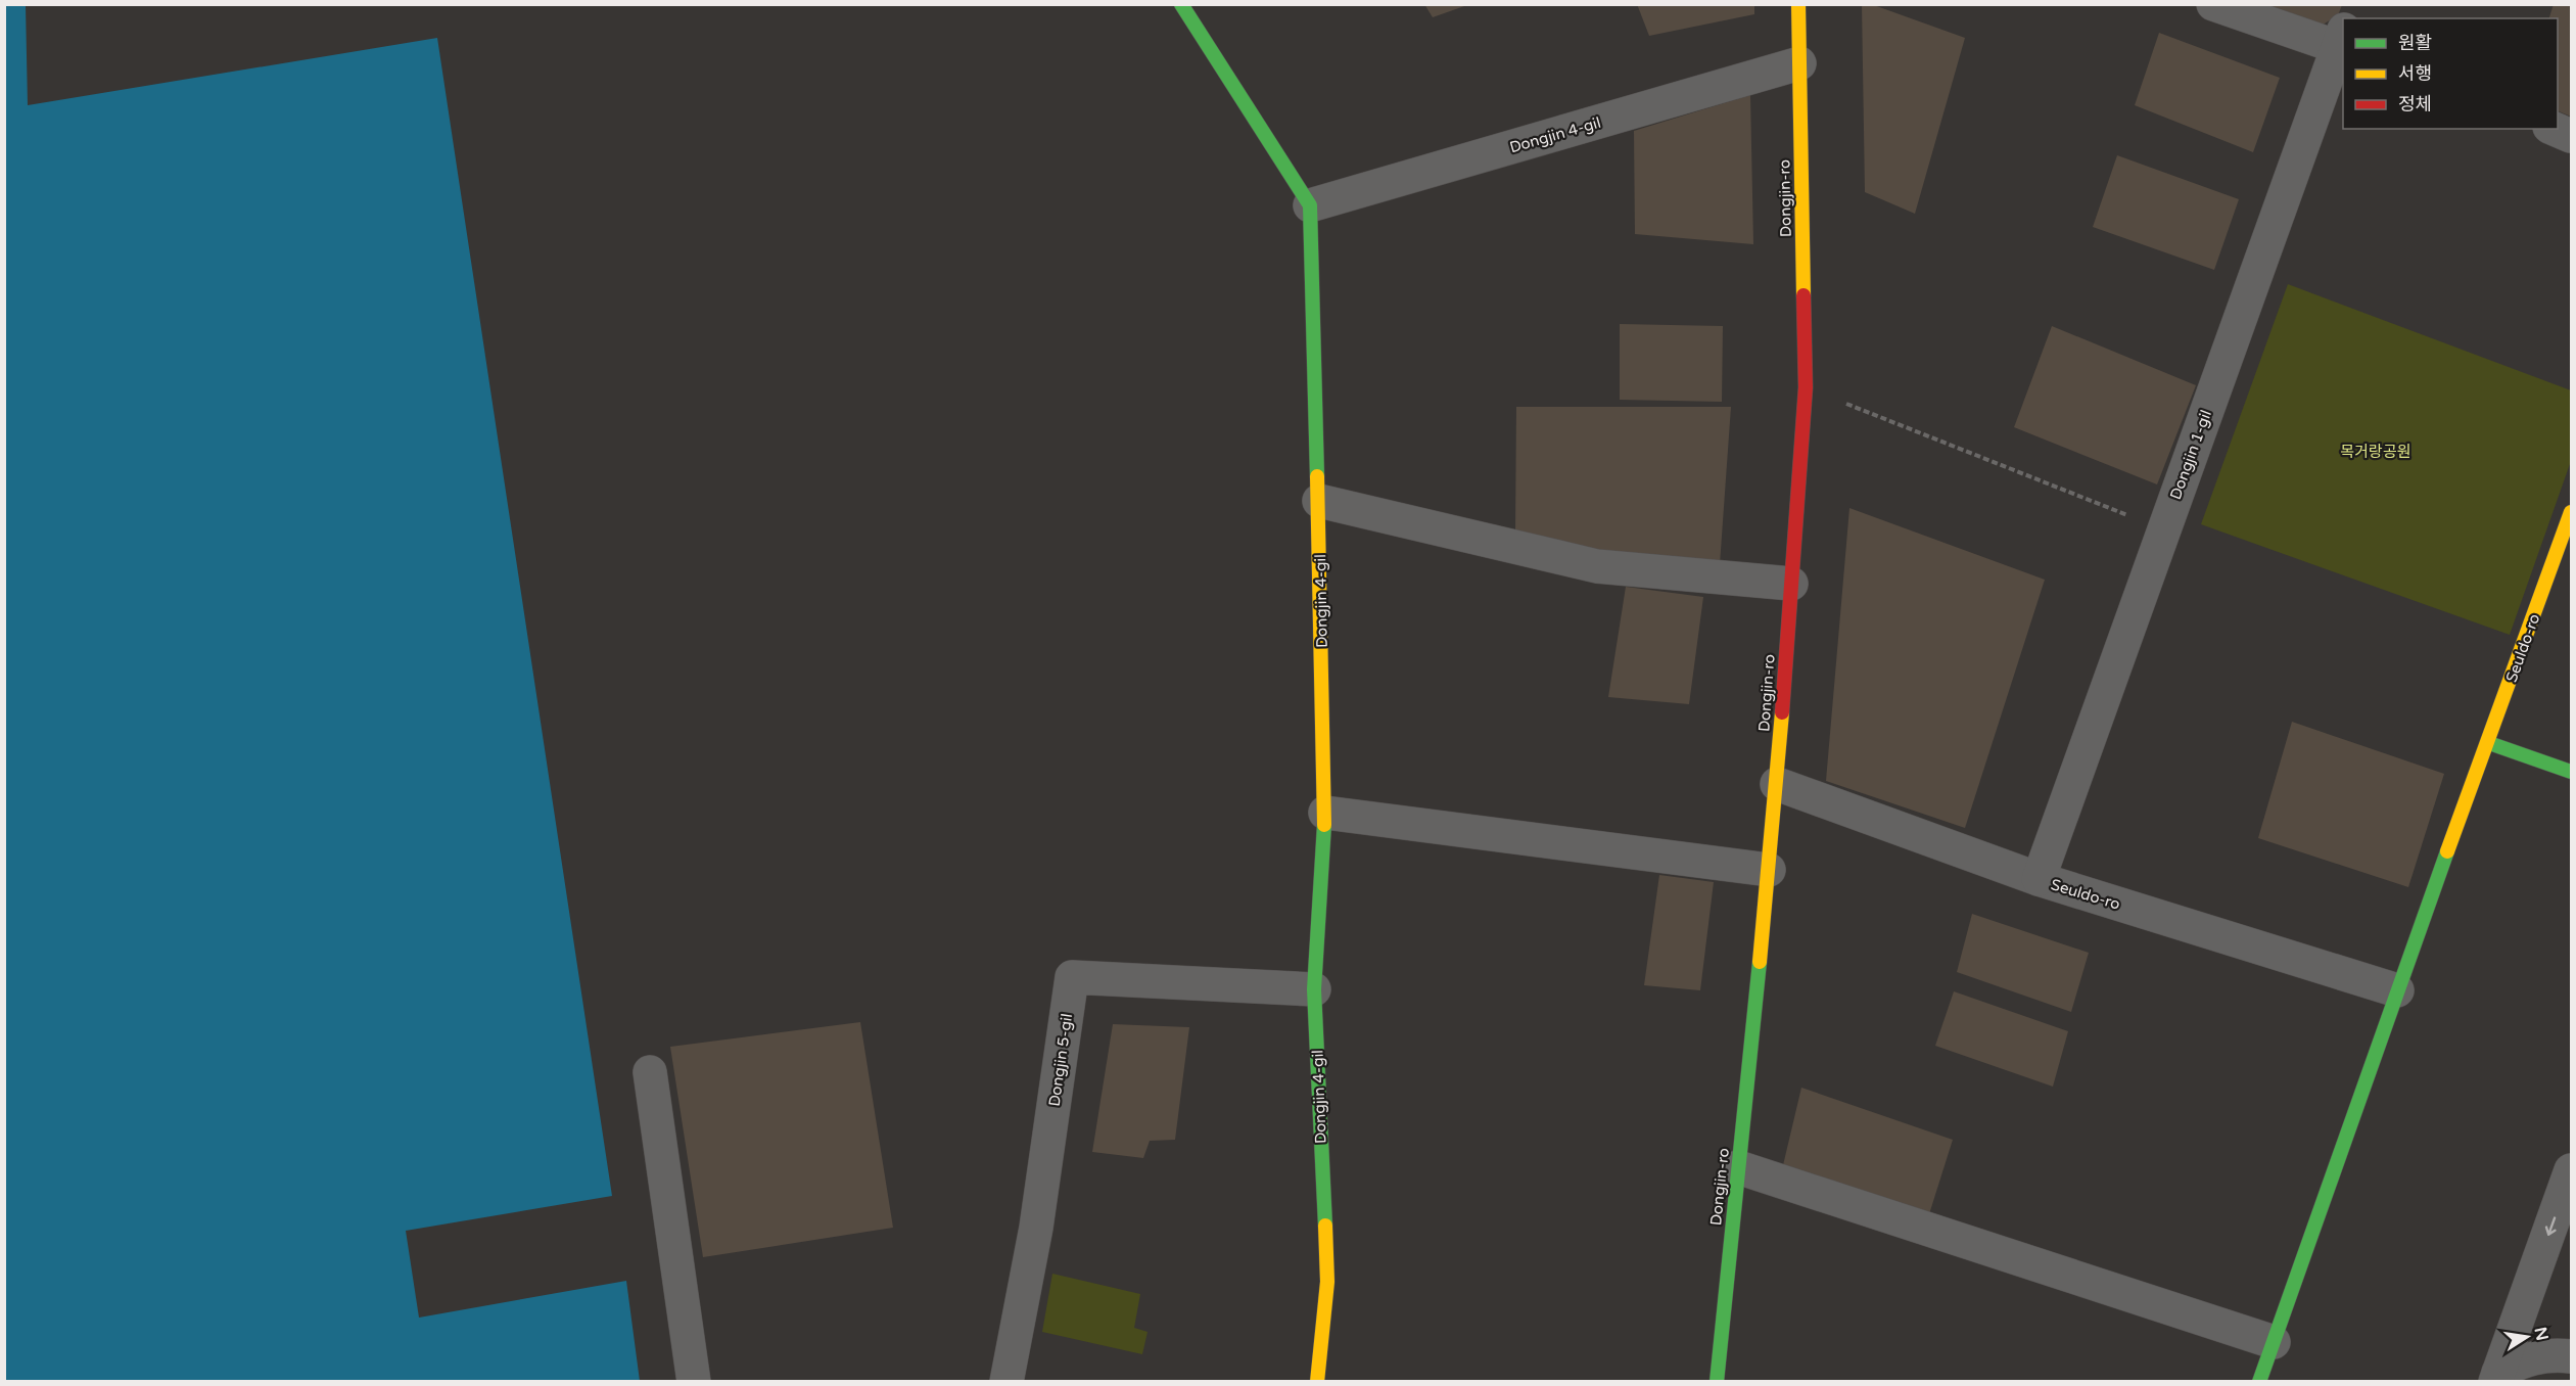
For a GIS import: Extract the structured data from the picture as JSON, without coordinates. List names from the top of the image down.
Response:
{
  "streets": {
    "street": [
      "Dongjin 4-gil",
      "Dongjin-ro",
      "Dongjin 1-gil",
      "Seuldo-ro",
      "Dongjin 5-gil"
    ]
  },
  "crossings": [
    ["Dongjin 4-gil", "Dongjin-ro"],
    ["Dongjin 4-gil", "Dongjin 5-gil"],
    ["Dongjin-ro", "Seuldo-ro"],
    ["Dongjin 1-gil", "Seuldo-ro"]
  ],
  "parks": ["목거랑공원"],
  "legend": ["원활", "서행", "정체"],
  "north": "right"
}
